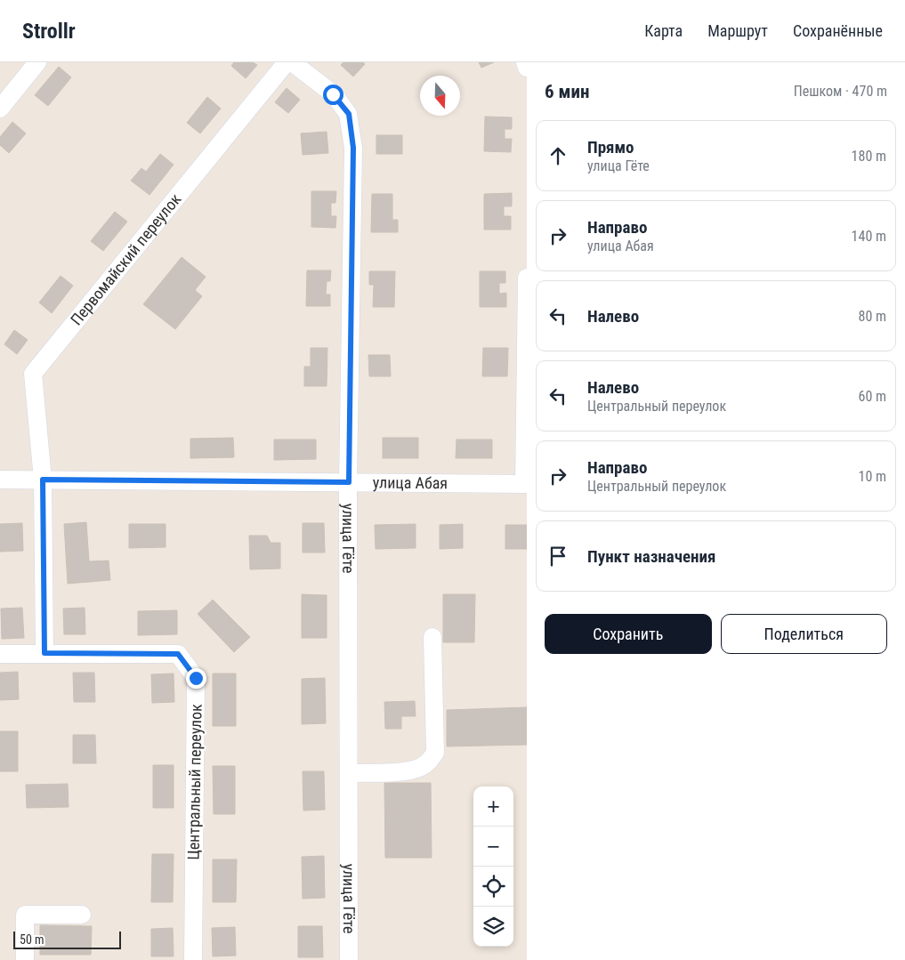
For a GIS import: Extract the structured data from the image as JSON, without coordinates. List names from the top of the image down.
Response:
{
  "streets": {
    "street": [
      "Первомайский переулок",
      "улица Абая",
      "улица Гёте",
      "Центральный переулок"
    ]
  },
  "crossings": [
    ["Первомайский переулок", "улица Абая"],
    ["Первомайский переулок", "Центральный переулок"],
    ["улица Абая", "улица Гёте"]
  ],
  "scale_bar": "50 m",
  "north": "bottom",
  "page": {
    "header": "Strollr",
    "nav": ["Карта", "Маршрут", "Сохранённые"],
    "heading": ["6 мин", "Пешком · 470 m"],
    "list": [
      ["Прямо", "улица Гёте", "180 m"],
      ["Направо", "улица Абая", "140 m"],
      ["Налево", "80 m"],
      ["Налево", "Центральный переулок", "60 m"],
      ["Направо", "Центральный переулок", "10 m"],
      "Пункт назначения"
    ],
    "buttons": ["Сохранить", "Поделиться"],
    "map_buttons": ["+", "−"],
    "scale": "50 m"
  }
}
